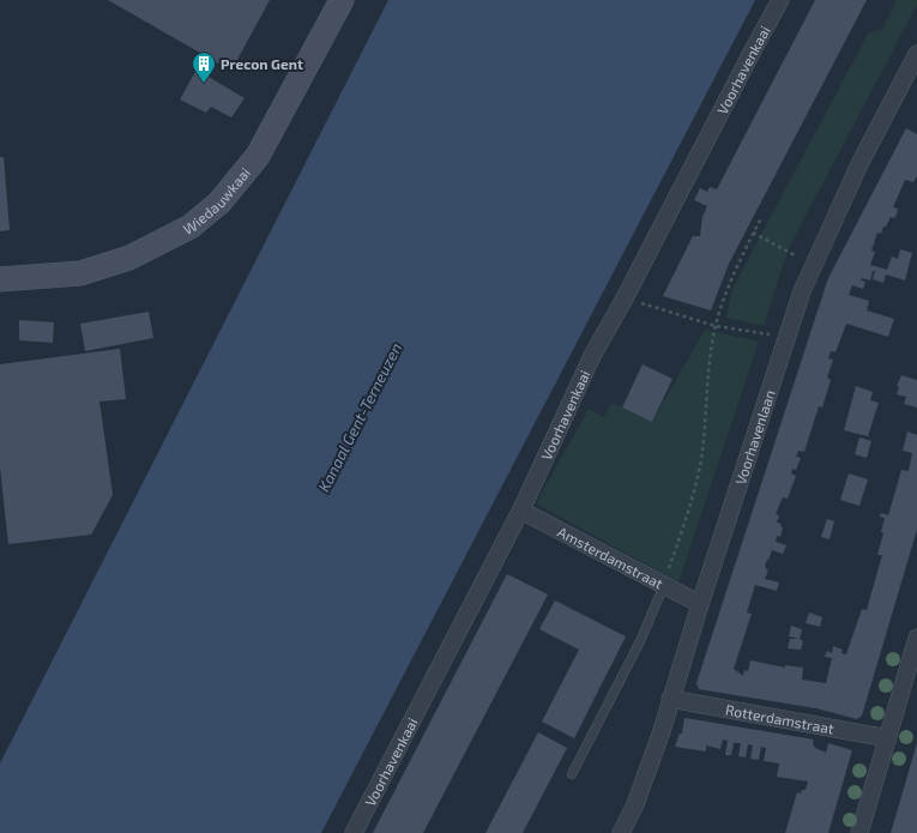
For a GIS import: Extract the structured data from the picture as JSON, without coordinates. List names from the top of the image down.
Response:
{
  "streets": {
    "main road": ["Wiedauwkaai"],
    "street": [
      "Voorhavenkaai",
      "Voorhavenlaan",
      "Amsterdamstraat",
      "Rotterdamstraat"
    ]
  },
  "crossings": [
    ["Voorhavenkaai", "Amsterdamstraat"],
    ["Voorhavenlaan", "Amsterdamstraat"],
    ["Voorhavenlaan", "Rotterdamstraat"]
  ],
  "water": ["Kanaal Gent-Terneuzen"],
  "places": {
    "building": ["Precon Gent"]
  }
}
